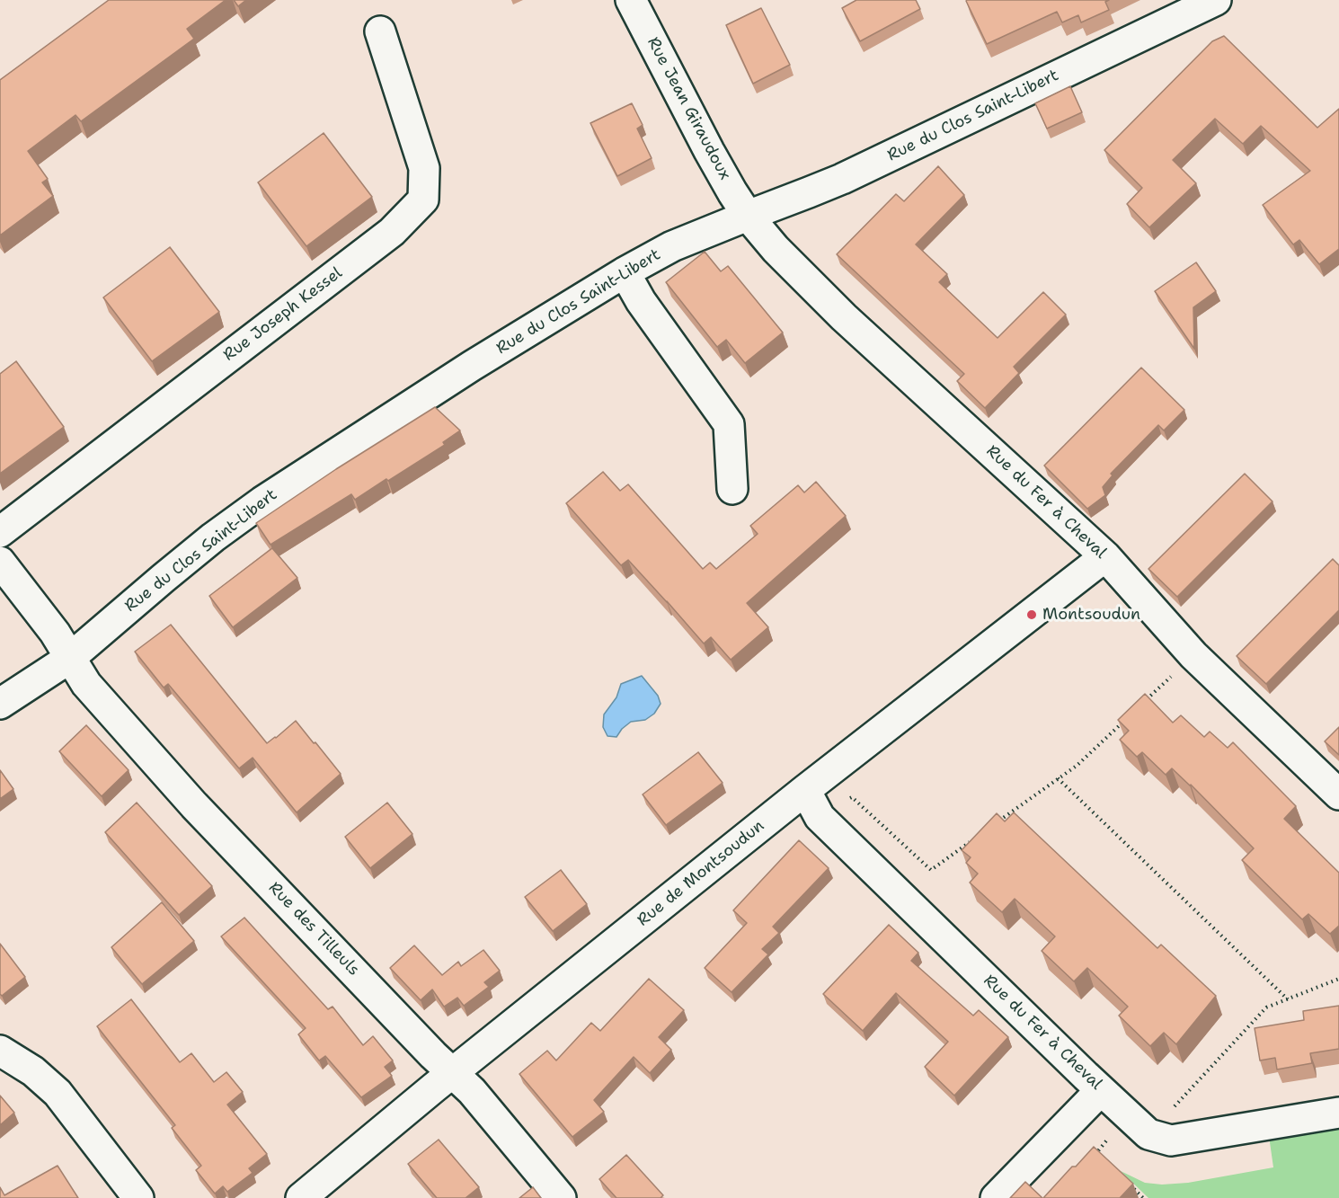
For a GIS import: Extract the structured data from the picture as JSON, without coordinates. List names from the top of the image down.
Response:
{
  "streets": {
    "street": [
      "Rue Jean Giraudoux",
      "Rue du Clos Saint-Libert",
      "Rue Joseph Kessel",
      "Rue du Fer à Cheval",
      "Rue de Montsoudun",
      "Rue des Tilleuls"
    ]
  },
  "crossings": [
    ["Rue Jean Giraudoux", "Rue du Clos Saint-Libert"],
    ["Rue Jean Giraudoux", "Rue du Fer à Cheval"],
    ["Rue du Clos Saint-Libert", "Rue du Fer à Cheval"],
    ["Rue du Clos Saint-Libert", "Rue des Tilleuls"],
    ["Rue du Fer à Cheval", "Rue de Montsoudun"],
    ["Rue de Montsoudun", "Rue des Tilleuls"]
  ],
  "places": ["Montsoudun"]
}
